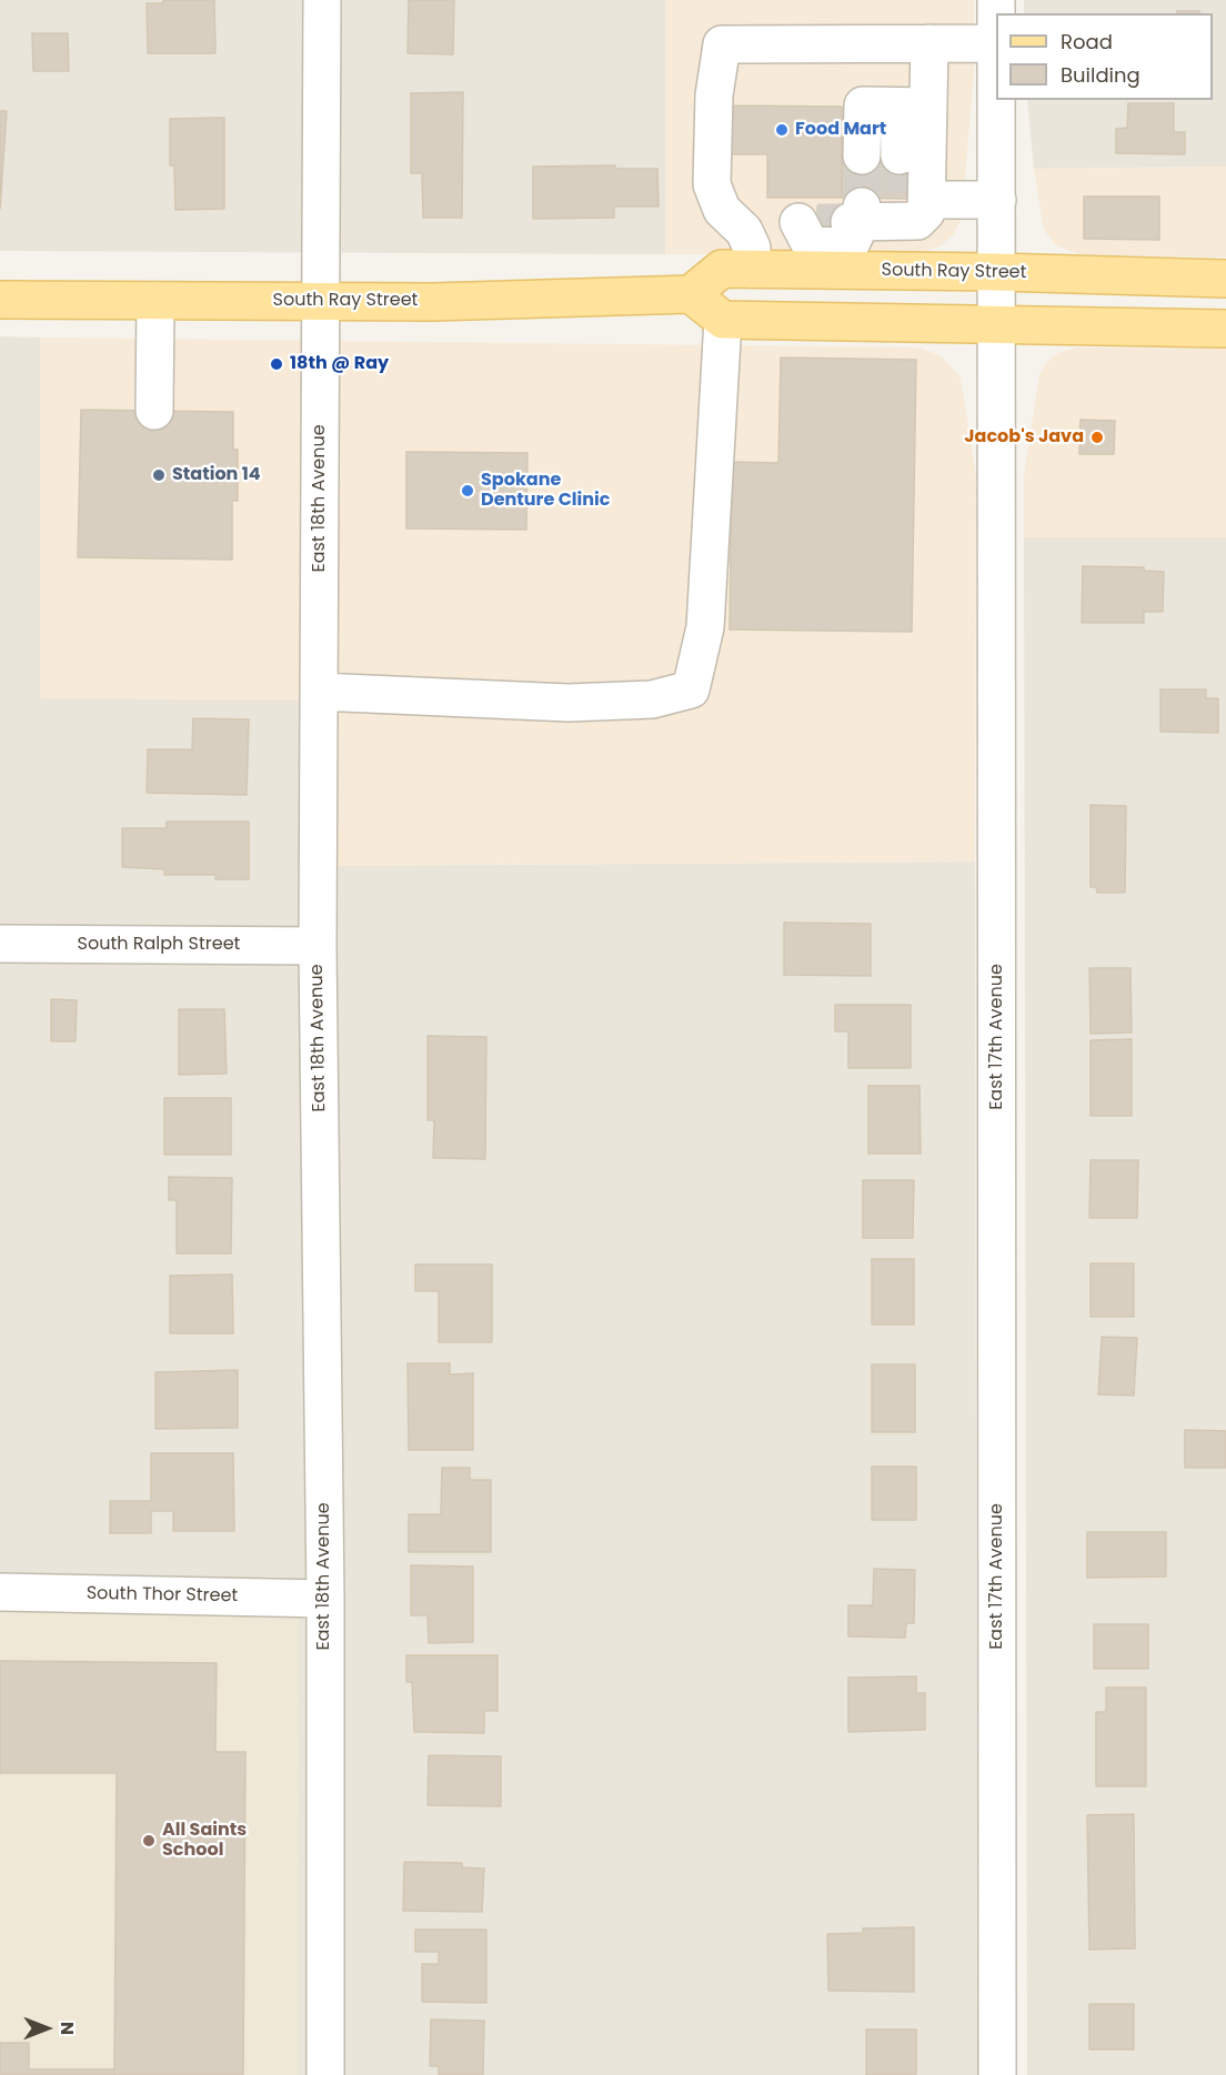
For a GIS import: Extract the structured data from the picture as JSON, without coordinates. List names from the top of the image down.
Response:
{
  "streets": {
    "main road": ["South Ray Street"],
    "street": [
      "East 18th Avenue",
      "South Ralph Street",
      "East 17th Avenue",
      "South Thor Street"
    ]
  },
  "crossings": [
    ["South Ray Street", "East 18th Avenue"],
    ["South Ray Street", "East 17th Avenue"],
    ["East 18th Avenue", "South Ralph Street"],
    ["East 18th Avenue", "South Thor Street"]
  ],
  "places": [
    "Food Mart",
    "18th @ Ray",
    "Jacob's Java",
    "Station 14",
    "Spokane Denture Clinic",
    "All Saints School"
  ],
  "legend": ["Road", "Building"],
  "north": "right"
}
